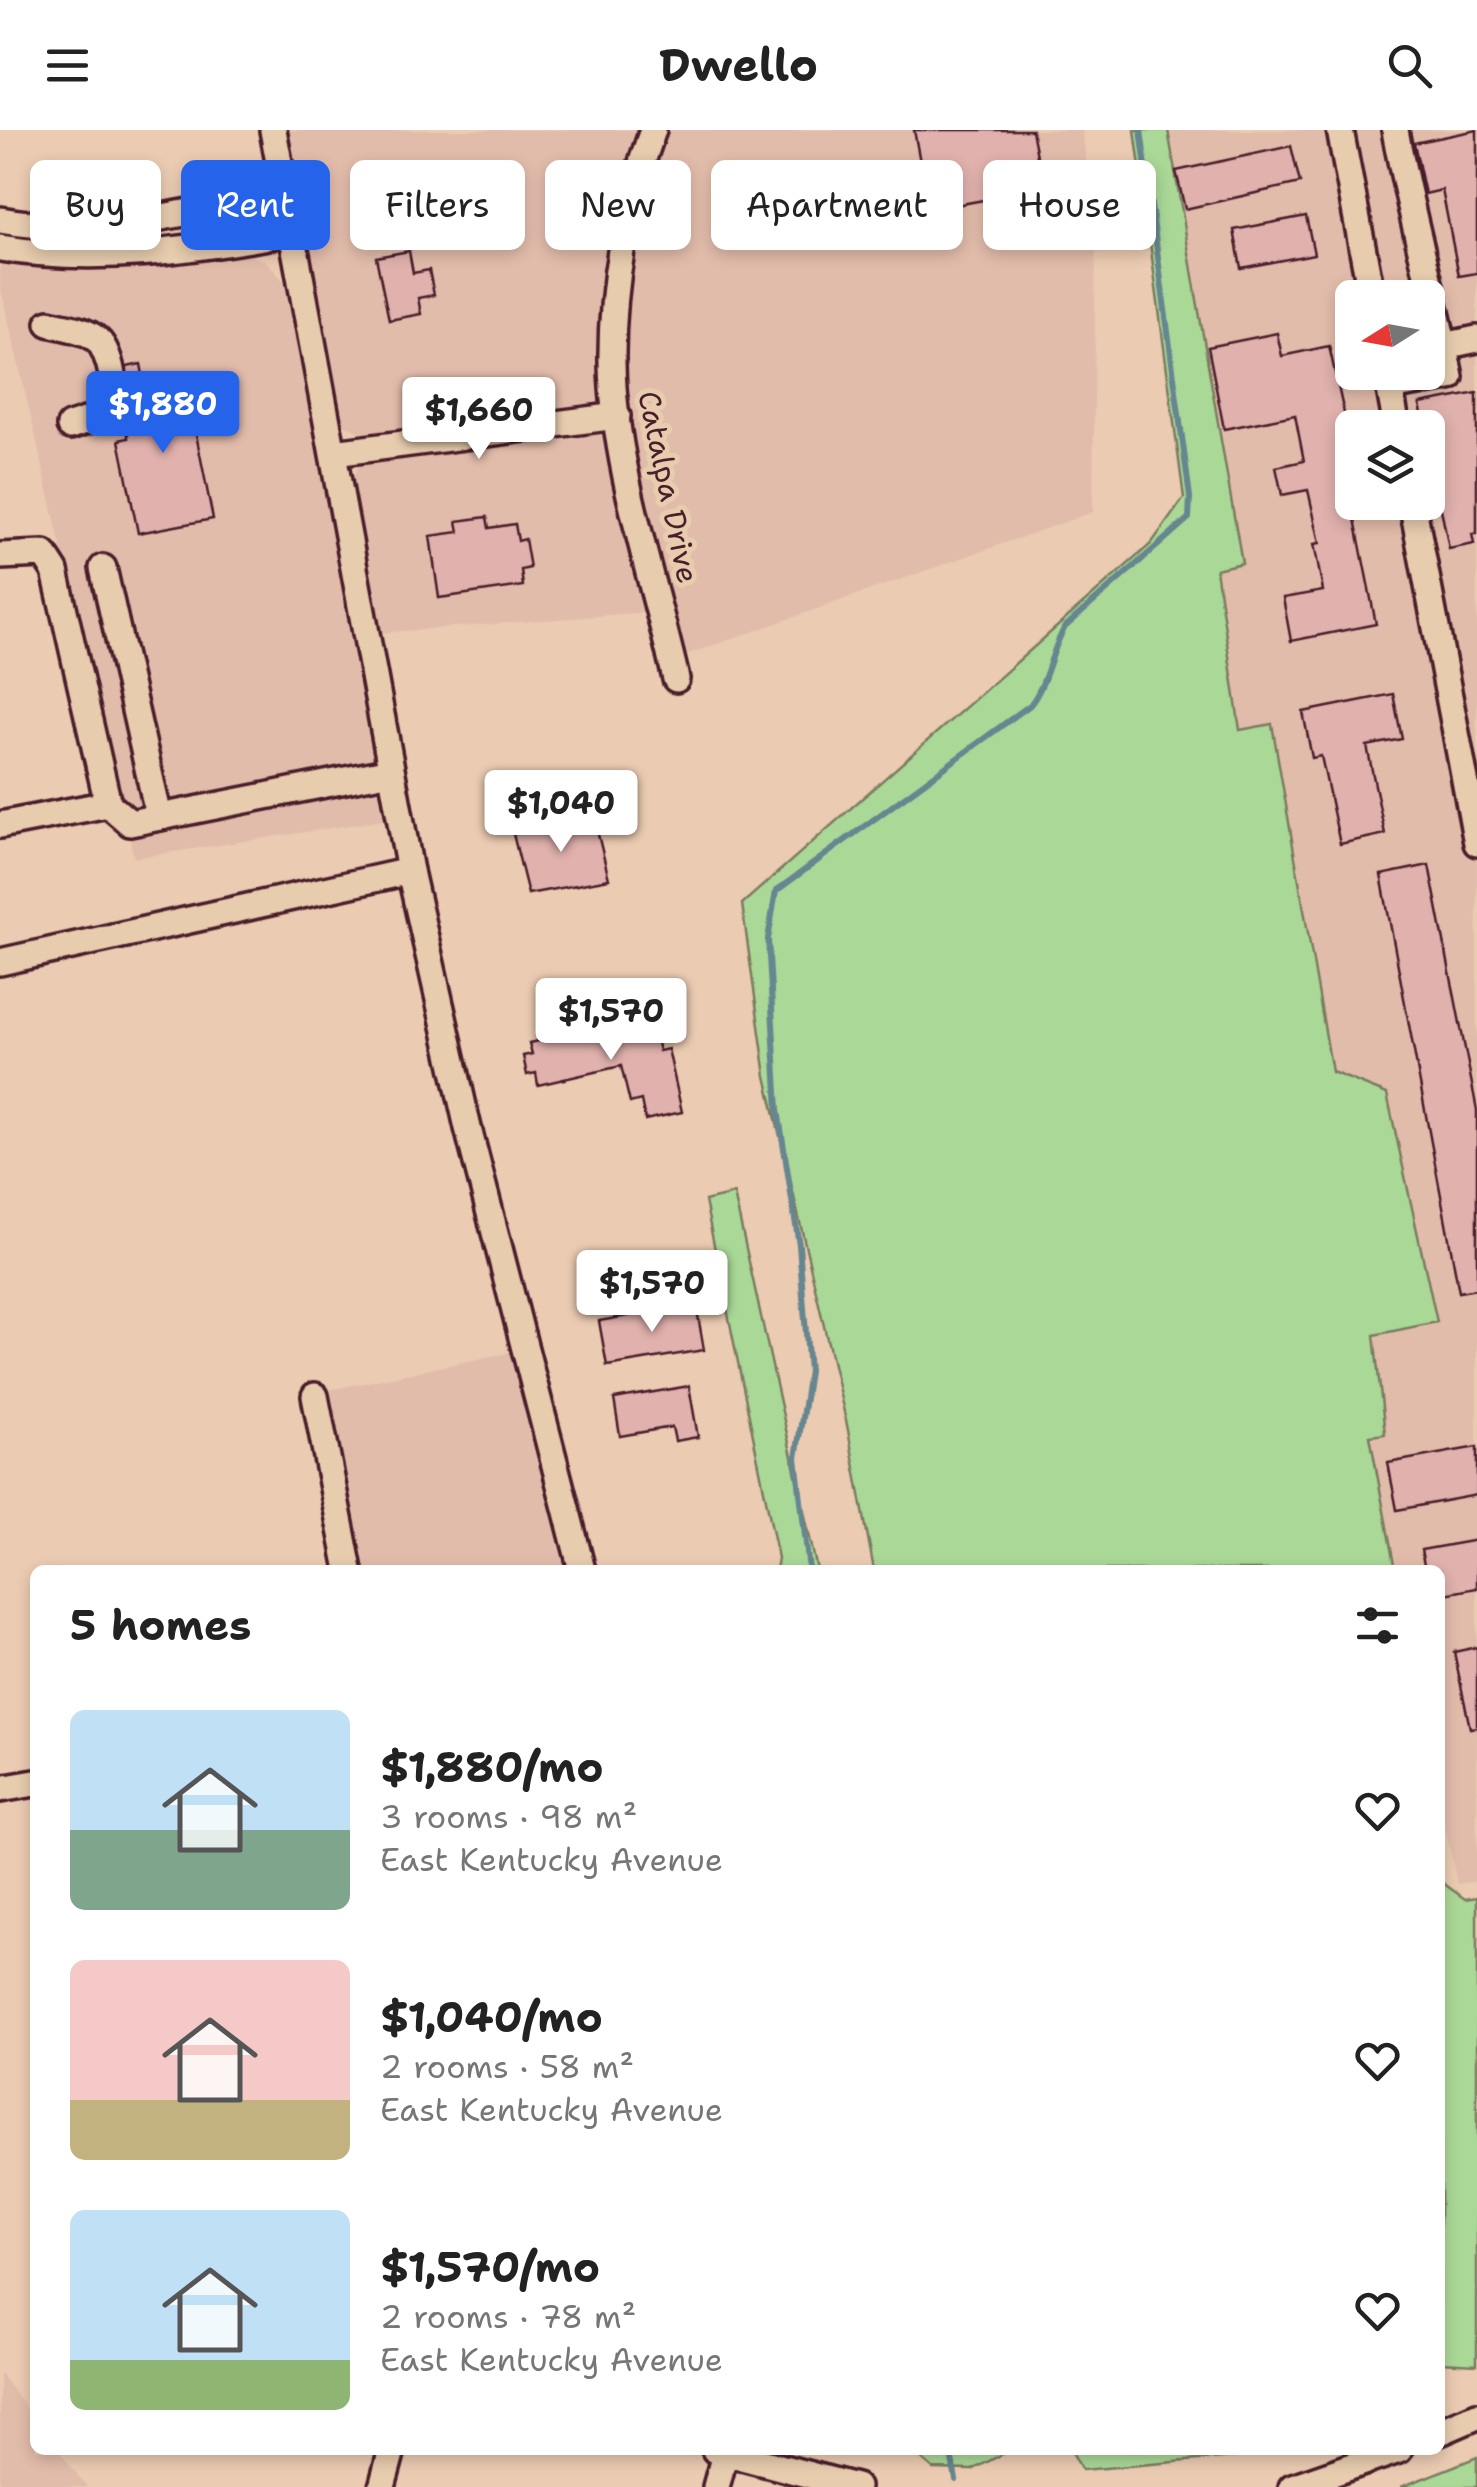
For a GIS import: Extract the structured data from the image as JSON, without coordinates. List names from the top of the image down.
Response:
{
  "streets": {
    "street": ["Catalpa Drive"]
  },
  "north": "left",
  "page": {
    "header": "Dwello",
    "chip": [
      "Buy",
      "Rent",
      "Filters",
      "New",
      "Apartment",
      "House"
    ],
    "price": [
      "$1,880",
      "$1,660",
      "$1,040",
      "$1,570",
      "$1,570"
    ],
    "heading": "5 homes",
    "list": [
      {
        "name": "$1,880/mo",
        "note": "3 rooms · 98 m² · East Kentucky Avenue"
      },
      {
        "name": "$1,040/mo",
        "note": "2 rooms · 58 m² · East Kentucky Avenue"
      },
      {
        "name": "$1,570/mo",
        "note": "2 rooms · 78 m² · East Kentucky Avenue"
      }
    ]
  }
}
